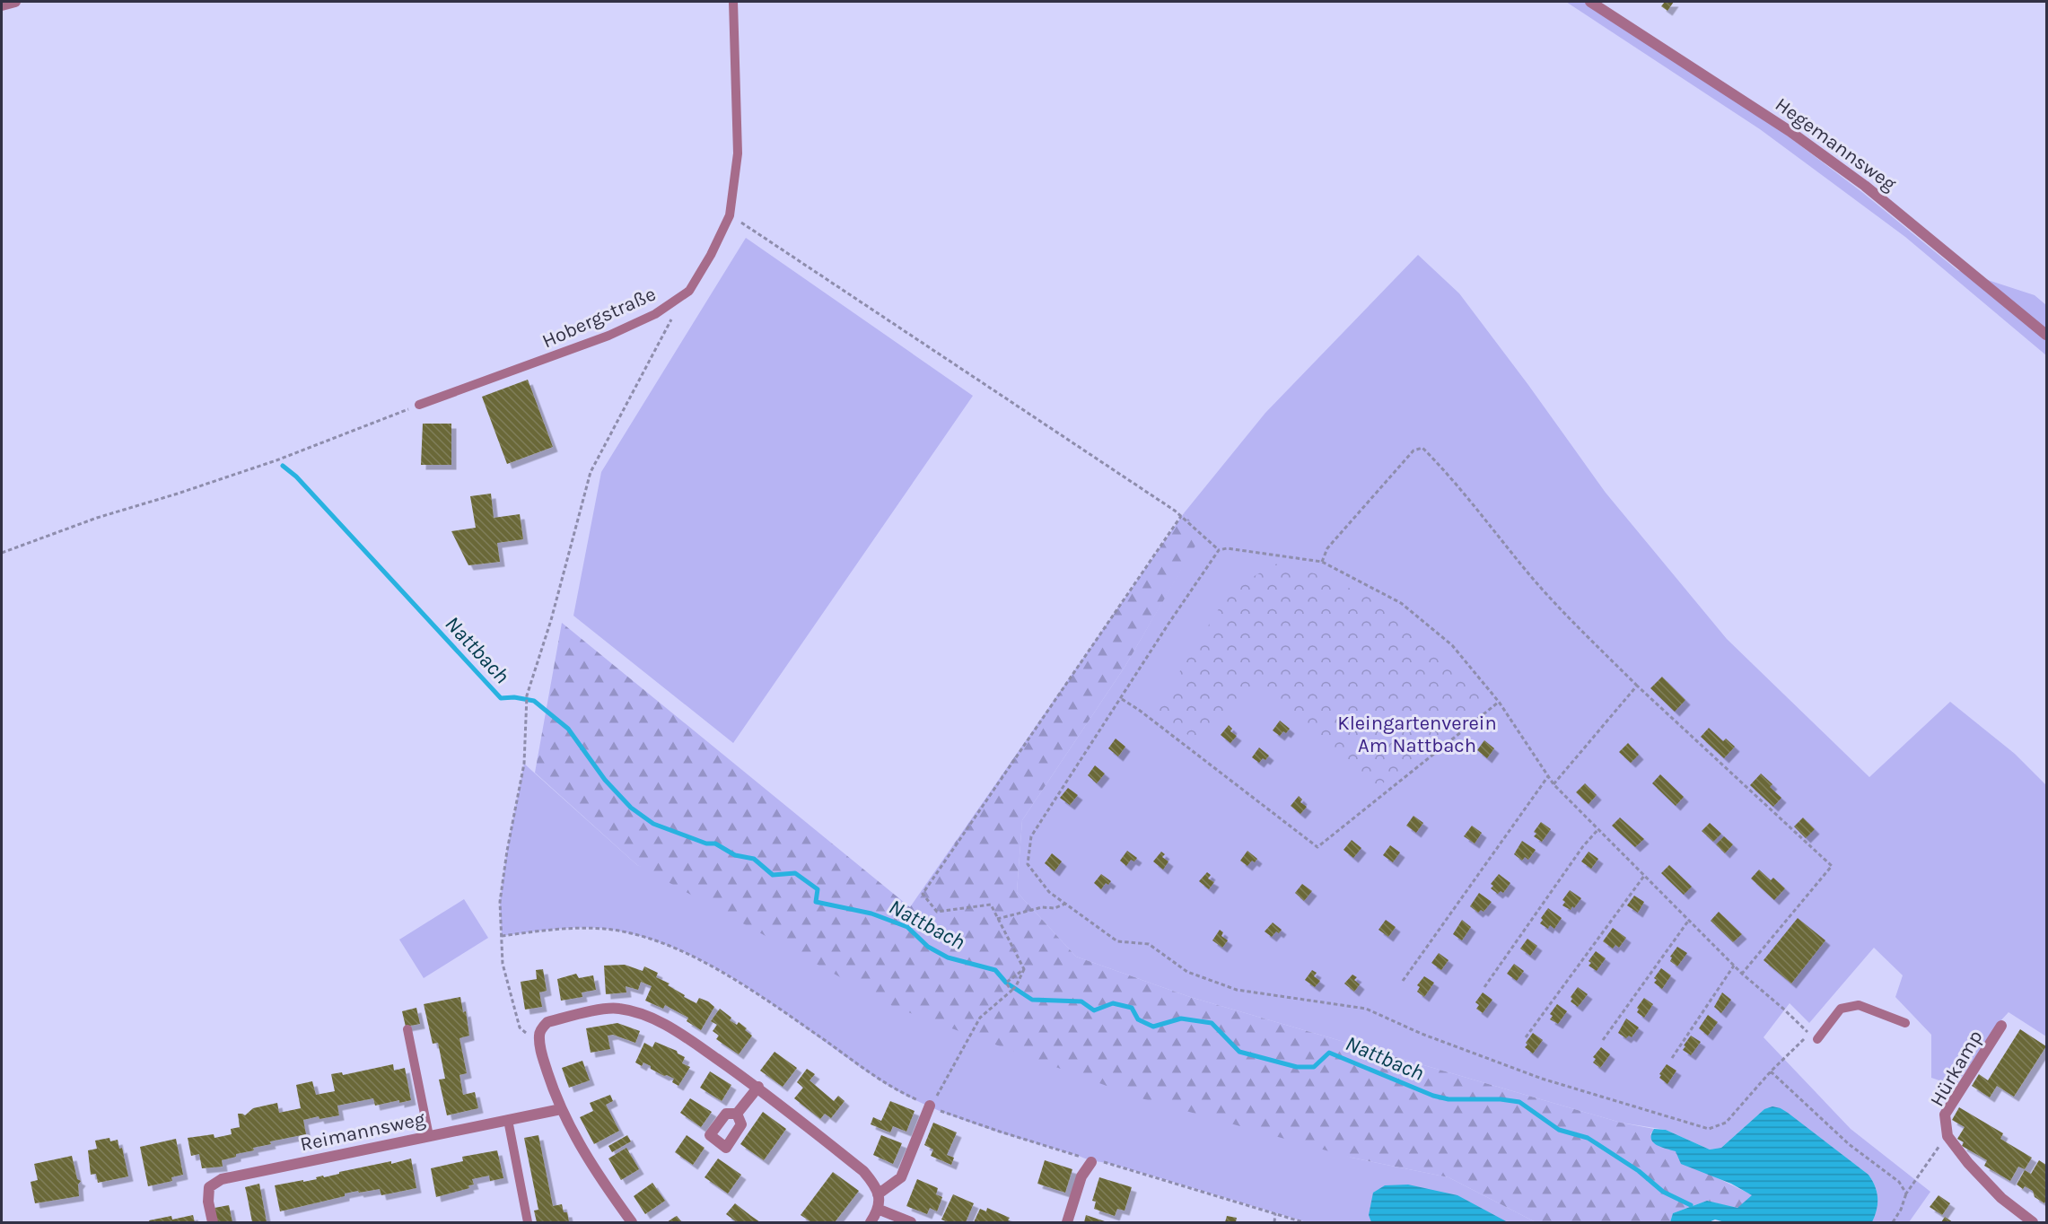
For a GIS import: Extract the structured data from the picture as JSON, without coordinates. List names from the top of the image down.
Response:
{
  "streets": {
    "street": ["Hegemannsweg", "Hürkamp", "Reimannsweg"],
    "lane": ["Hobergstraße"]
  },
  "water": ["Nattbach"],
  "parks": ["Kleingartenverein Am Nattbach"]
}
